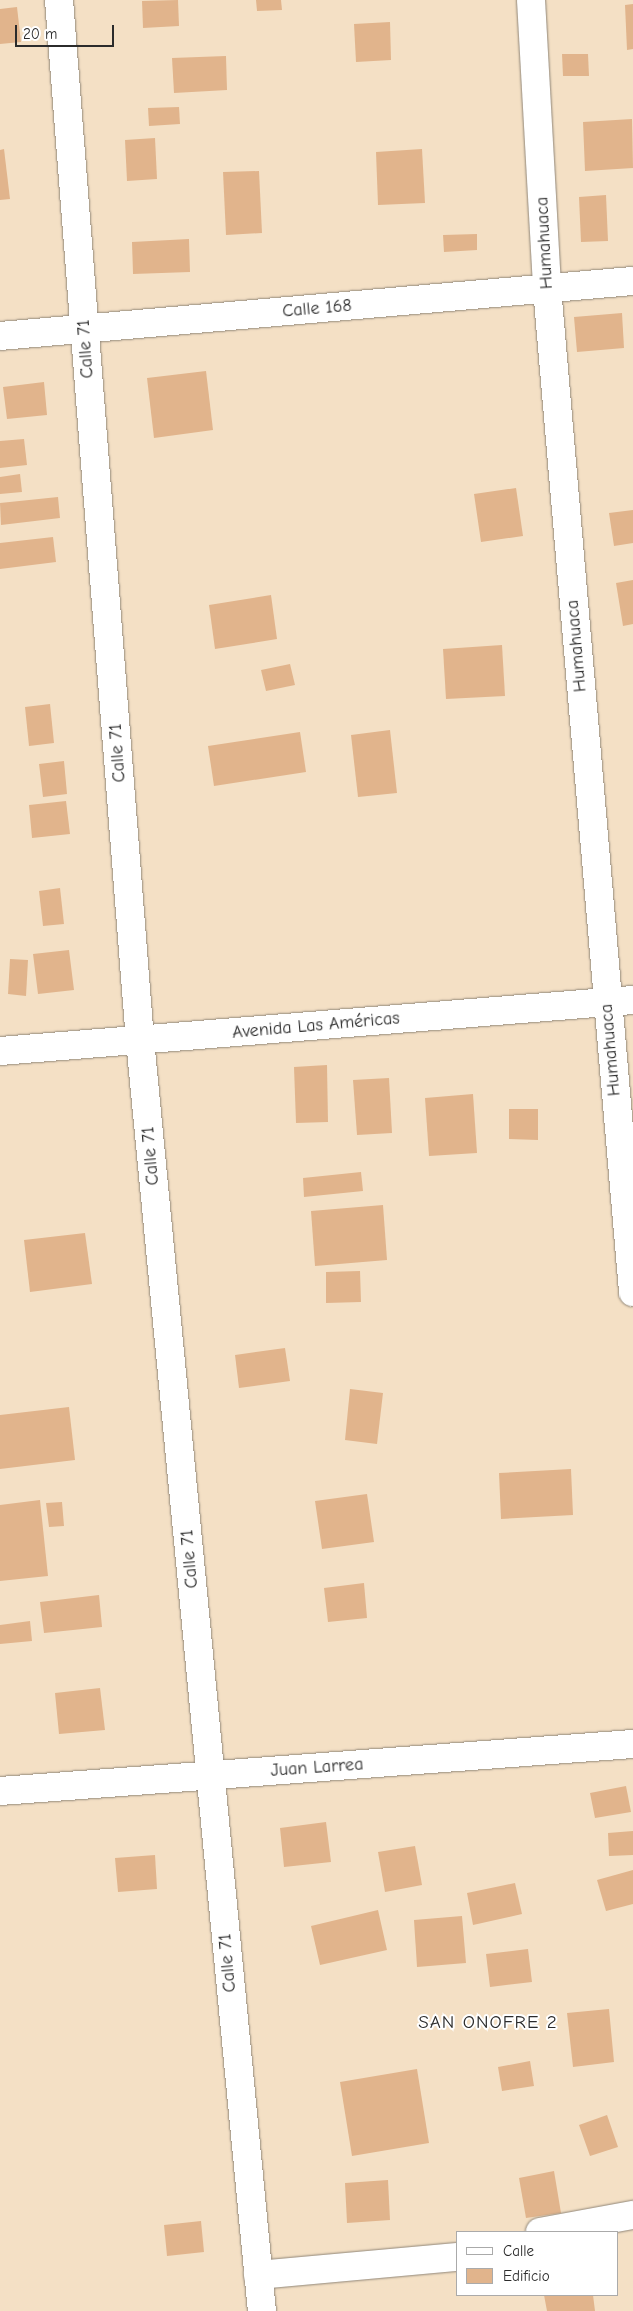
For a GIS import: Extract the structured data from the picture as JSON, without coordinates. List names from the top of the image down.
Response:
{
  "streets": {
    "street": [
      "Humahuaca",
      "Calle 168",
      "Calle 71",
      "Avenida Las Américas",
      "Juan Larrea"
    ]
  },
  "crossings": [
    ["Humahuaca", "Calle 168"],
    ["Humahuaca", "Avenida Las Américas"],
    ["Calle 168", "Calle 71"],
    ["Calle 71", "Avenida Las Américas"],
    ["Calle 71", "Juan Larrea"]
  ],
  "districts": ["SAN ONOFRE 2"],
  "legend": ["Calle", "Edificio"],
  "scale_bar": "20 m"
}
